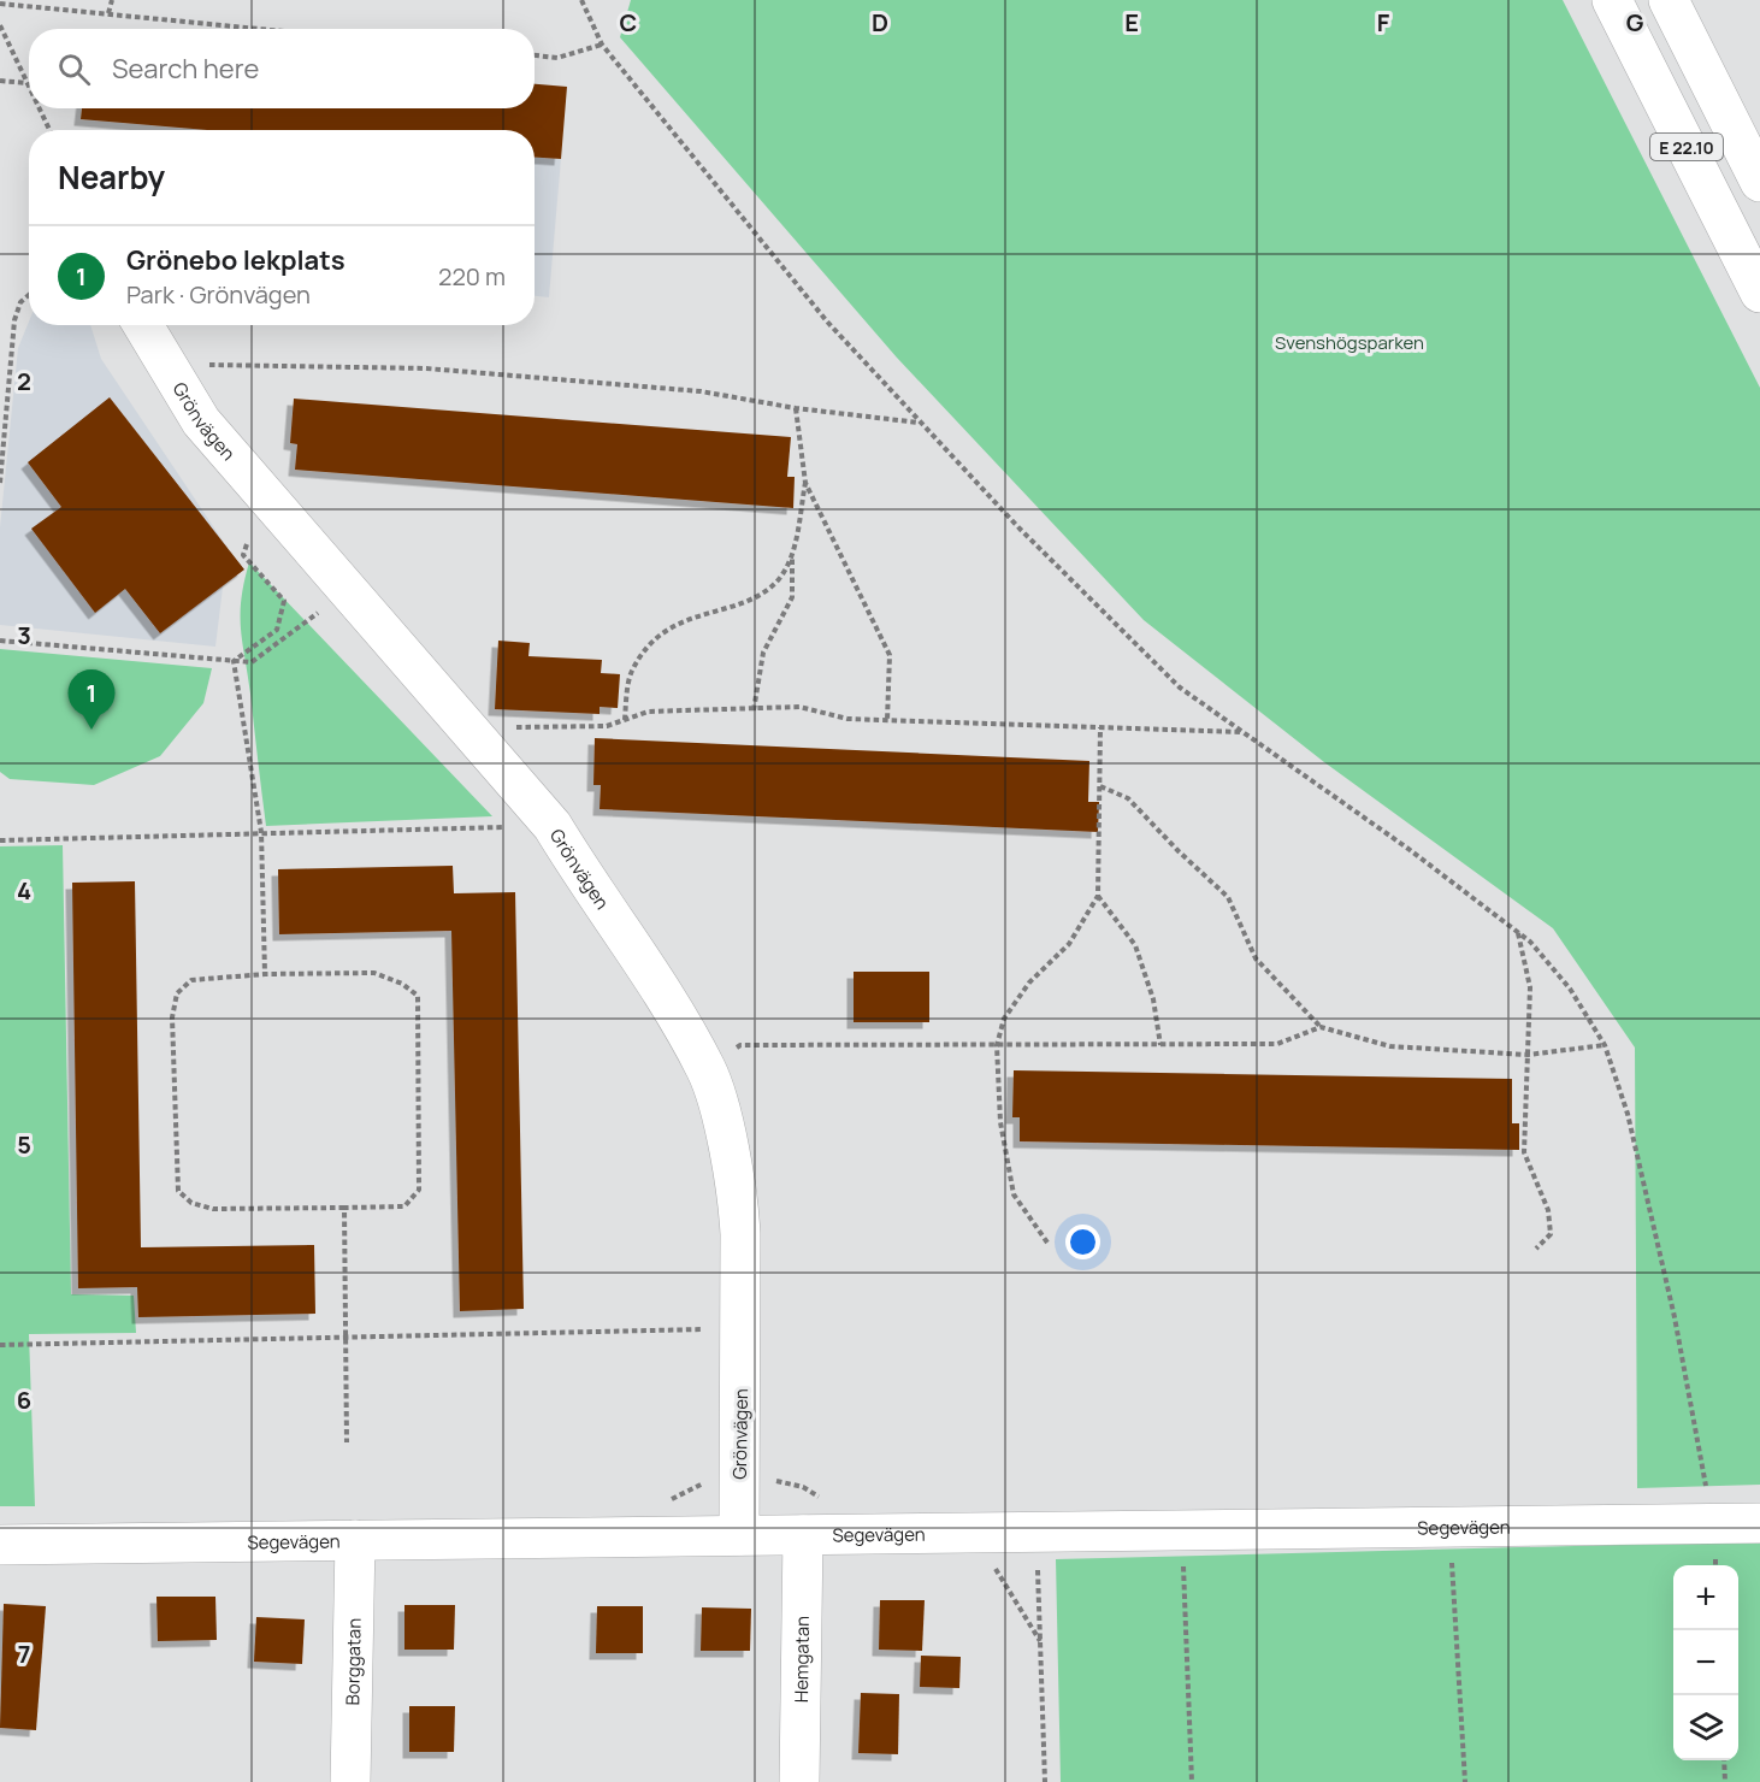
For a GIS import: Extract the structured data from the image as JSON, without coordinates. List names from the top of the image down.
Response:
{
  "streets": {
    "main road": [
      "E 22.10",
      "Grönvägen",
      "Segevägen",
      "Hemgatan",
      "Borggatan"
    ]
  },
  "crossings": [
    ["Grönvägen", "Segevägen"],
    ["Segevägen", "Hemgatan"],
    ["Segevägen", "Borggatan"]
  ],
  "parks": ["Svenshögsparken"],
  "page": {
    "search": "Search here",
    "heading": "Nearby",
    "list": [
      {
        "mark": "1",
        "name": "Grönebo lekplats",
        "note": "Park · Grönvägen",
        "value": "220 m"
      }
    ],
    "pins": "1",
    "map_buttons": ["+", "−"]
  },
  "grid": {
    "columns": [
      "C",
      "D",
      "E",
      "F",
      "G"
    ],
    "rows": [
      "2",
      "3",
      "4",
      "5",
      "6",
      "7"
    ]
  }
}
